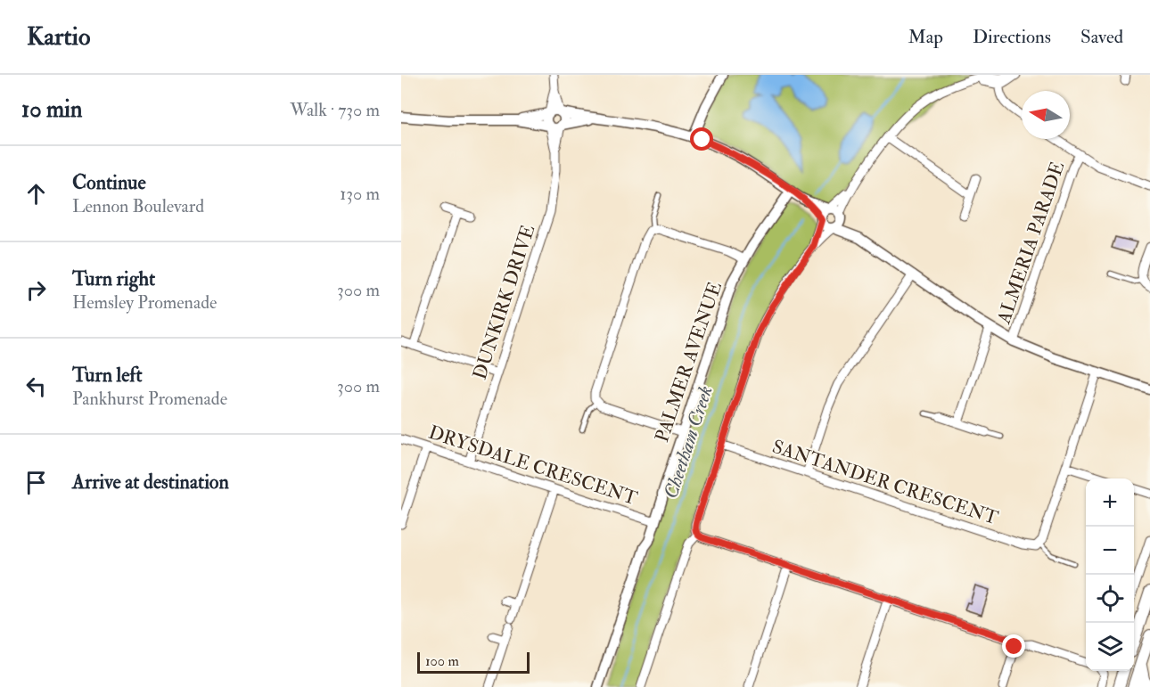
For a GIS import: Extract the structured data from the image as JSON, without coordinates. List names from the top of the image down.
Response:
{
  "streets": {
    "street": [
      "ALMERIA PARADE",
      "DUNKIRK DRIVE",
      "PALMER AVENUE",
      "DRYSDALE CRESCENT",
      "SANTANDER CRESCENT"
    ]
  },
  "crossings": [
    ["DUNKIRK DRIVE", "DRYSDALE CRESCENT"],
    ["PALMER AVENUE", "DRYSDALE CRESCENT"]
  ],
  "water": ["Cheetham Creek"],
  "scale_bar": "100 m",
  "north": "left",
  "page": {
    "header": "Kartio",
    "nav": ["Map", "Directions", "Saved"],
    "heading": ["10 min", "Walk · 730 m"],
    "list": [
      ["Continue", "Lennon Boulevard", "130 m"],
      ["Turn right", "Hemsley Promenade", "300 m"],
      ["Turn left", "Pankhurst Promenade", "300 m"],
      "Arrive at destination"
    ],
    "map_buttons": ["+", "−"],
    "scale": "100 m"
  }
}
